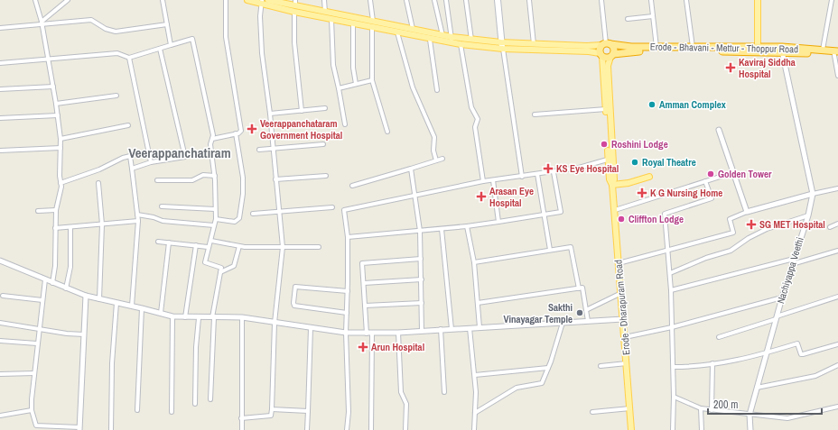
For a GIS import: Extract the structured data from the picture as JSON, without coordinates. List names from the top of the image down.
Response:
{
  "streets": {
    "highway": ["Erode - Bhavani - Mettur - Thoppur Road"],
    "main road": ["Erode - Dharapuram Road"],
    "street": ["Nachiyappa Veethi"]
  },
  "crossings": [
    ["Erode - Bhavani - Mettur - Thoppur Road", "Nachiyappa Veethi"],
    ["Erode - Bhavani - Mettur - Thoppur Road", "Erode - Dharapuram Road"]
  ],
  "districts": ["Veerappanchatiram"],
  "places": {
    "health": [
      "Kaviraj Siddha Hospital",
      "Veerappanchataram Government Hospital",
      "KS Eye Hospital",
      "K G Nursing Home",
      "Arasan Eye Hospital",
      "SG MET Hospital",
      "Arun Hospital"
    ],
    "other": [
      "Amman Complex",
      "Roshini Lodge",
      "Royal Theatre",
      "Golden Tower",
      "Cliffton Lodge",
      "Sakthi Vinayagar Temple"
    ]
  },
  "scale_bar": "200 m"
}
